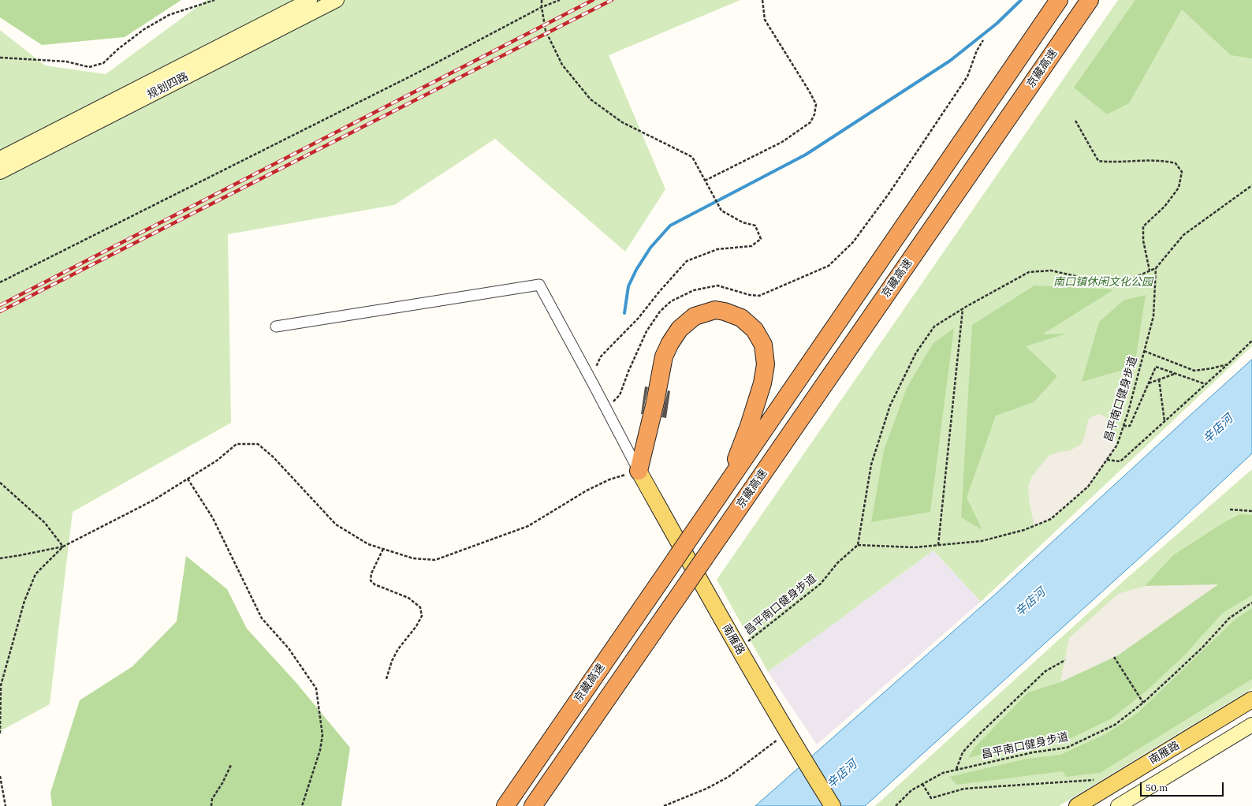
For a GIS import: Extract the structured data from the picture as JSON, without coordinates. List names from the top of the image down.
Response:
{
  "streets": {
    "highway": ["京藏高速"],
    "main road": ["规划四路", "南雁路"],
    "path": ["昌平南口健身步道"]
  },
  "crossings": [
    ["昌平南口健身步道", "南雁路"]
  ],
  "water": ["辛店河"],
  "parks": ["南口镇休闲文化公园"],
  "scale_bar": "50 m"
}
